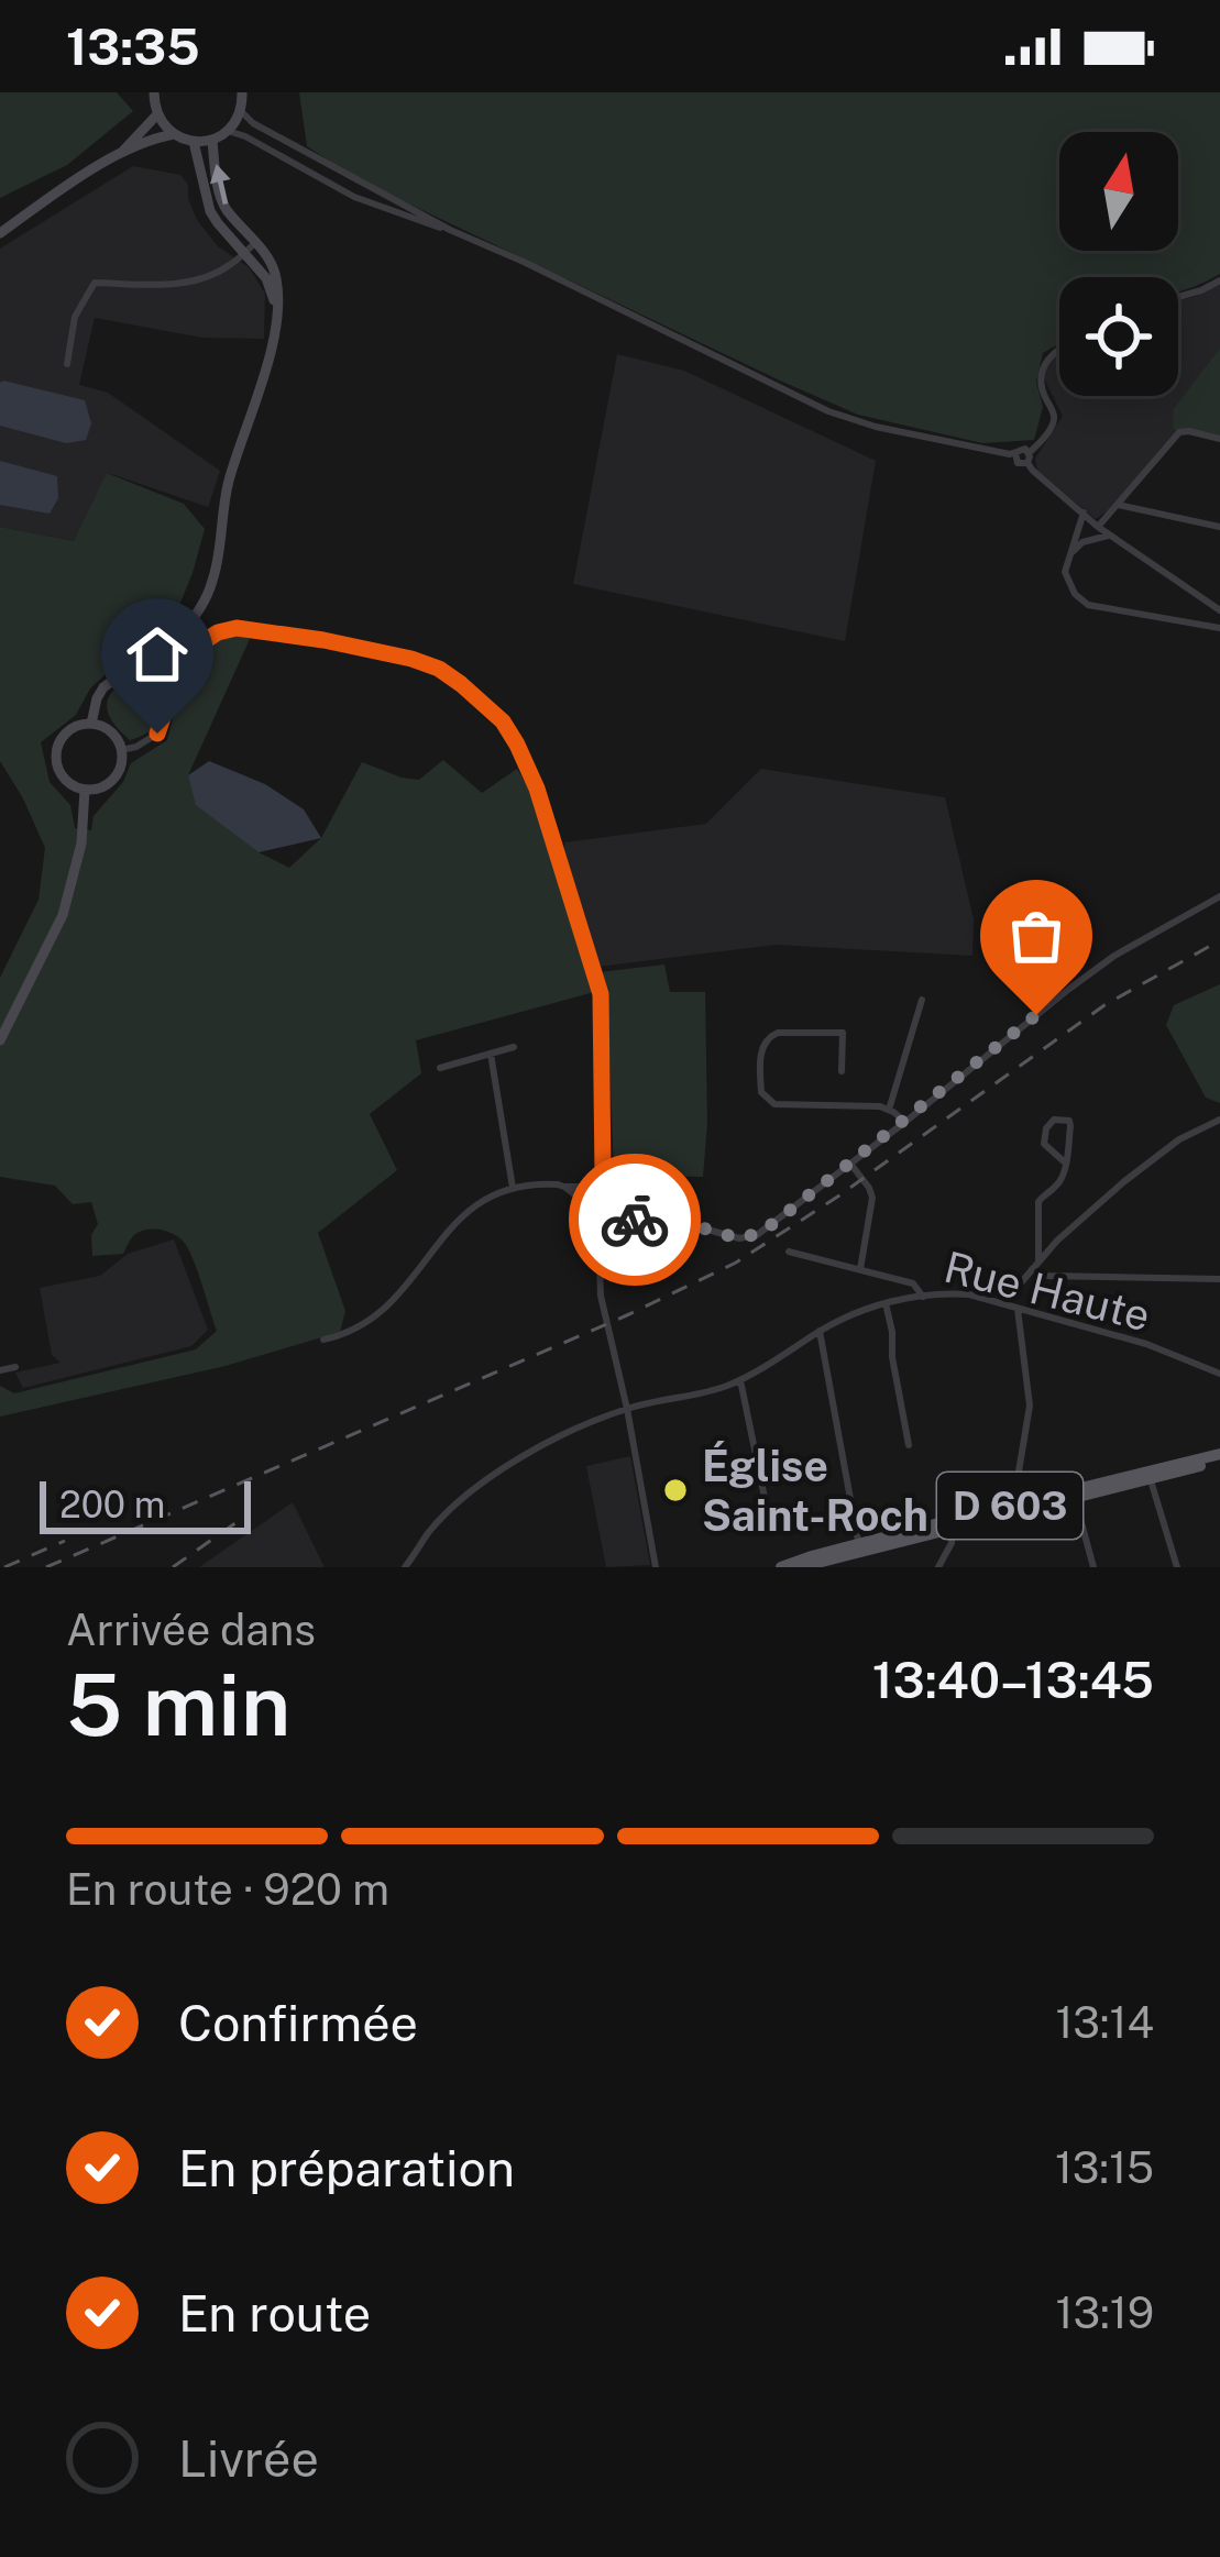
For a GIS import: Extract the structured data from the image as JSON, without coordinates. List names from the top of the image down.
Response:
{
  "streets": {
    "main road": ["D 603"],
    "street": ["Rue Haute"]
  },
  "places": ["Église Saint-Roch"],
  "scale_bar": "200 m",
  "north": "top",
  "page": {
    "status": "13:35",
    "scale": "200 m",
    "heading": ["5 min", "Arrivée dans", "13:40–13:45"],
    "bar": "En route · 920 m",
    "list": [
      ["Confirmée", "13:14"],
      ["En préparation", "13:15"],
      ["En route", "13:19"],
      "Livrée"
    ]
  }
}
